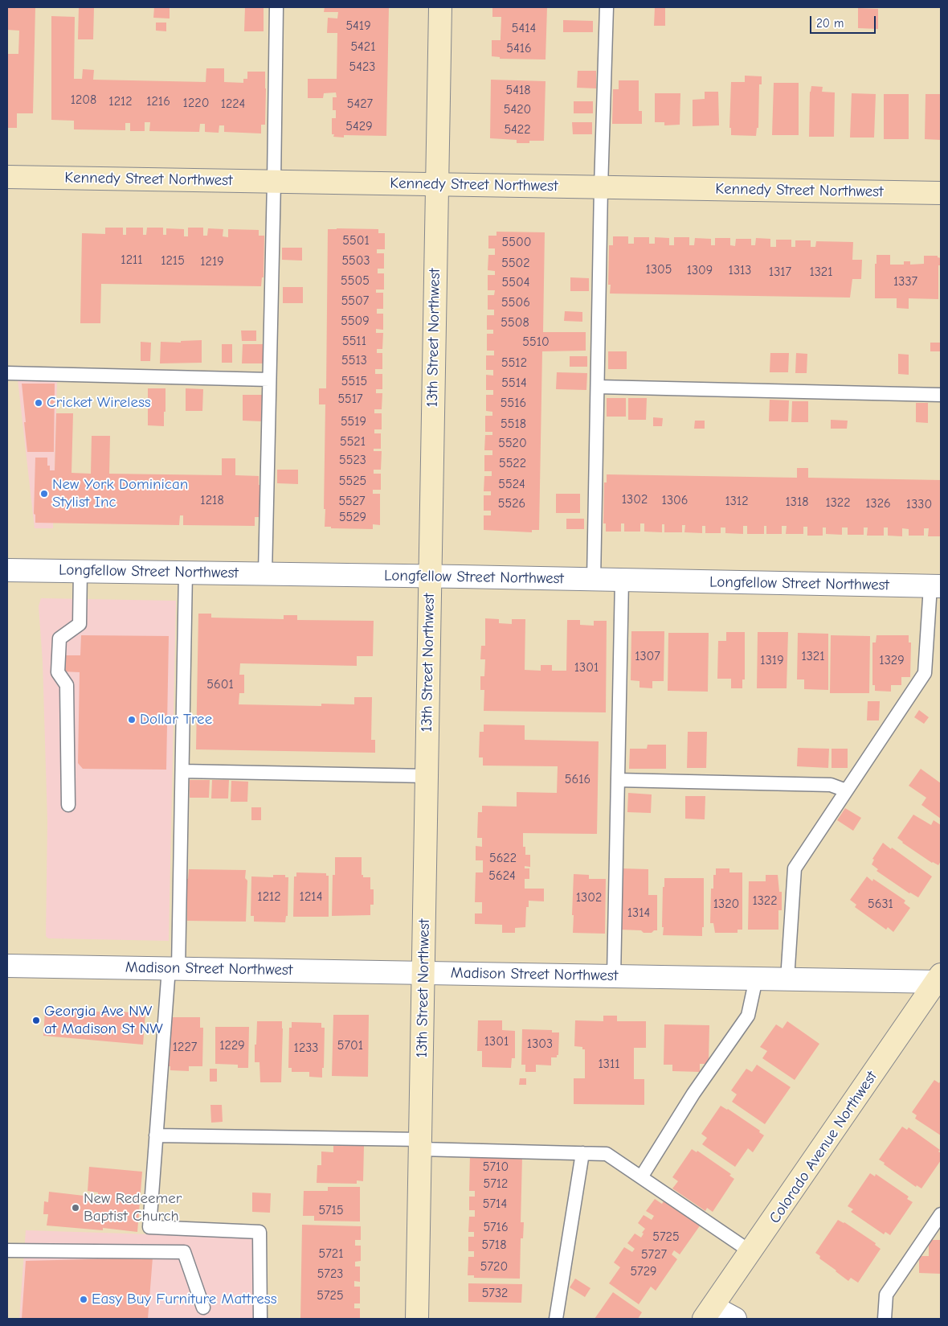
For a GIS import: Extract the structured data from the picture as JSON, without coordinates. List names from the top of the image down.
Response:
{
  "streets": {
    "street": [
      "Kennedy Street Northwest",
      "13th Street Northwest",
      "Longfellow Street Northwest",
      "Madison Street Northwest",
      "Colorado Avenue Northwest"
    ]
  },
  "crossings": [
    ["Kennedy Street Northwest", "13th Street Northwest"],
    ["13th Street Northwest", "Longfellow Street Northwest"],
    ["13th Street Northwest", "Madison Street Northwest"],
    ["Madison Street Northwest", "Colorado Avenue Northwest"]
  ],
  "places": [
    "Cricket Wireless",
    "New York Dominican Stylist Inc",
    "Dollar Tree",
    "Georgia Ave NW at Madison St NW",
    "New Redeemer Baptist Church",
    "Easy Buy Furniture Mattress"
  ],
  "house_numbers": [
    "5419",
    "5414",
    "5421",
    "5416",
    "5423",
    "5418",
    "1208",
    "1212",
    "1216",
    "1220",
    "1224",
    "5427",
    "5420",
    "5429",
    "5422",
    "5501",
    "5500",
    "1211",
    "1215",
    "5503",
    "1219",
    "5502",
    "1305",
    "1309",
    "1313",
    "1317",
    "1321",
    "5505",
    "1337",
    "5504",
    "5507",
    "5506",
    "5509",
    "5508",
    "5511",
    "5510",
    "5513",
    "5512",
    "5515",
    "5514",
    "5517",
    "5516",
    "5519",
    "5518",
    "5521",
    "5520",
    "5523",
    "5522",
    "5525",
    "5524",
    "1302",
    "1218",
    "1306",
    "5527",
    "1312",
    "1318",
    "1322",
    "5526",
    "1326",
    "1330",
    "5529",
    "1307",
    "1321",
    "1319",
    "1329",
    "1301",
    "5601",
    "5616",
    "5622",
    "5624",
    "1212",
    "1214",
    "1302",
    "1322",
    "1320",
    "5631",
    "1314",
    "1301",
    "1303",
    "1229",
    "5701",
    "1227",
    "1233",
    "1311",
    "5710",
    "5712",
    "5714",
    "5715",
    "5716",
    "5725",
    "5718",
    "5721",
    "5727",
    "5720",
    "5729",
    "5723",
    "5732",
    "5725"
  ],
  "scale_bar": "20 m"
}
